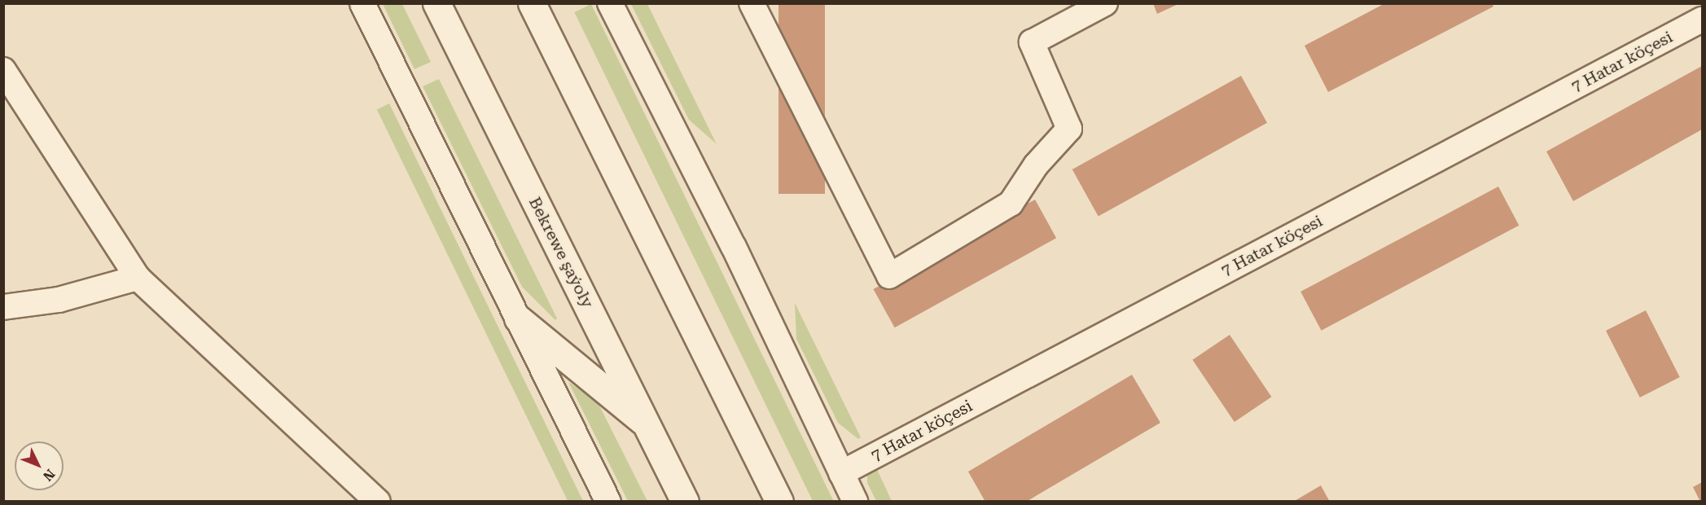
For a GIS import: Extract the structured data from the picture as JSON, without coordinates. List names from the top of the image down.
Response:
{
  "streets": {
    "main road": ["Bekrewe şaýoly"],
    "street": ["7 Hatar köçesi"]
  },
  "north": "bottom right"
}
